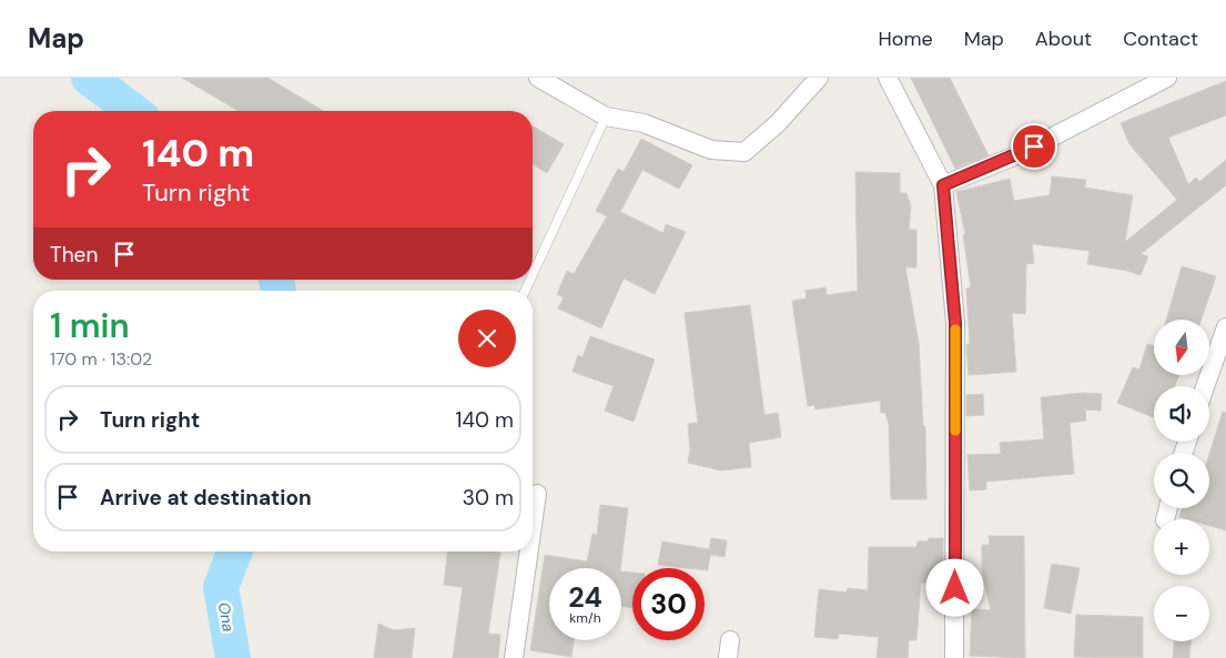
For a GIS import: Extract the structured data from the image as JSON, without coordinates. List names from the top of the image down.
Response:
{
  "water": ["Ona"],
  "north": "bottom",
  "page": {
    "header": "Map",
    "nav": [
      "Home",
      "Map",
      "About",
      "Contact"
    ],
    "turn": ["140 m", "Turn right"],
    "then": "Then",
    "heading": ["1 min", "170 m · 13:02"],
    "map_buttons": ["+", "−"],
    "list": [
      {
        "name": "Turn right",
        "value": "140 m"
      },
      {
        "name": "Arrive at destination",
        "value": "30 m"
      }
    ],
    "speed": "24 km/h",
    "limit": "30"
  }
}
